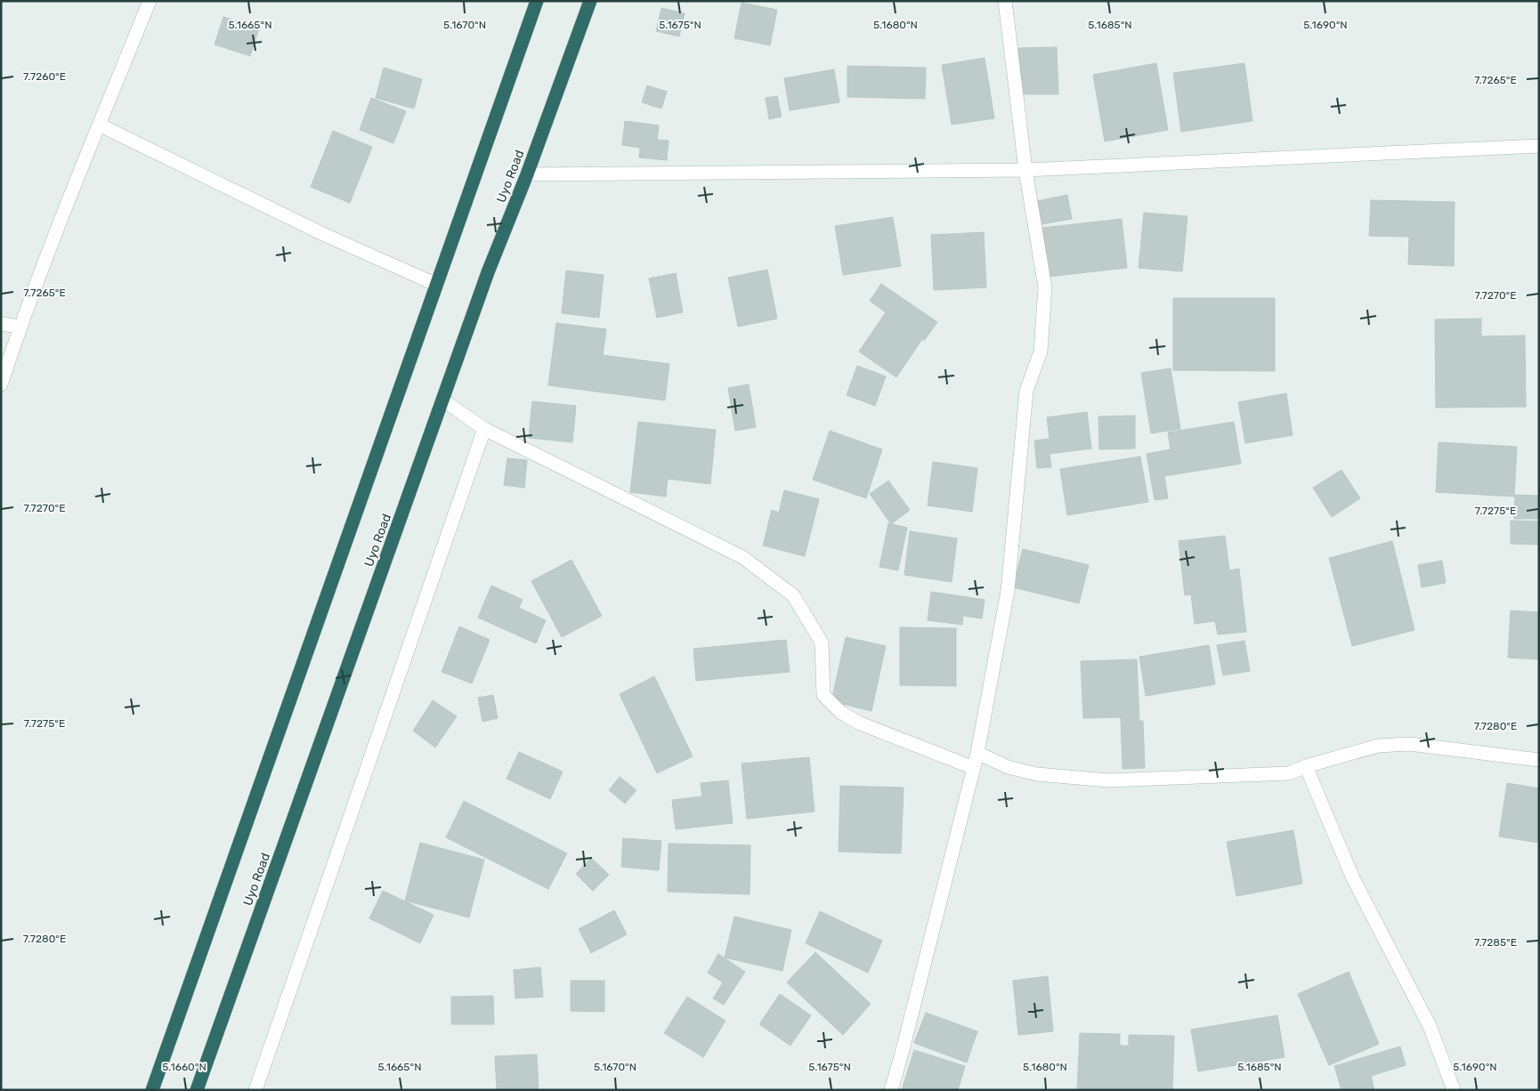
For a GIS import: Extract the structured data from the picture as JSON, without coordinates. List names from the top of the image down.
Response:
{
  "streets": {
    "highway": ["Uyo Road"]
  },
  "coordinates": [
    "5.1665°N",
    "5.1670°N",
    "5.1675°N",
    "5.1680°N",
    "5.1685°N",
    "5.1690°N",
    "7.7260°E",
    "7.7265°E",
    "7.7270°E",
    "7.7275°E",
    "7.7280°E",
    "7.7285°E",
    "5.1660°N"
  ]
}
